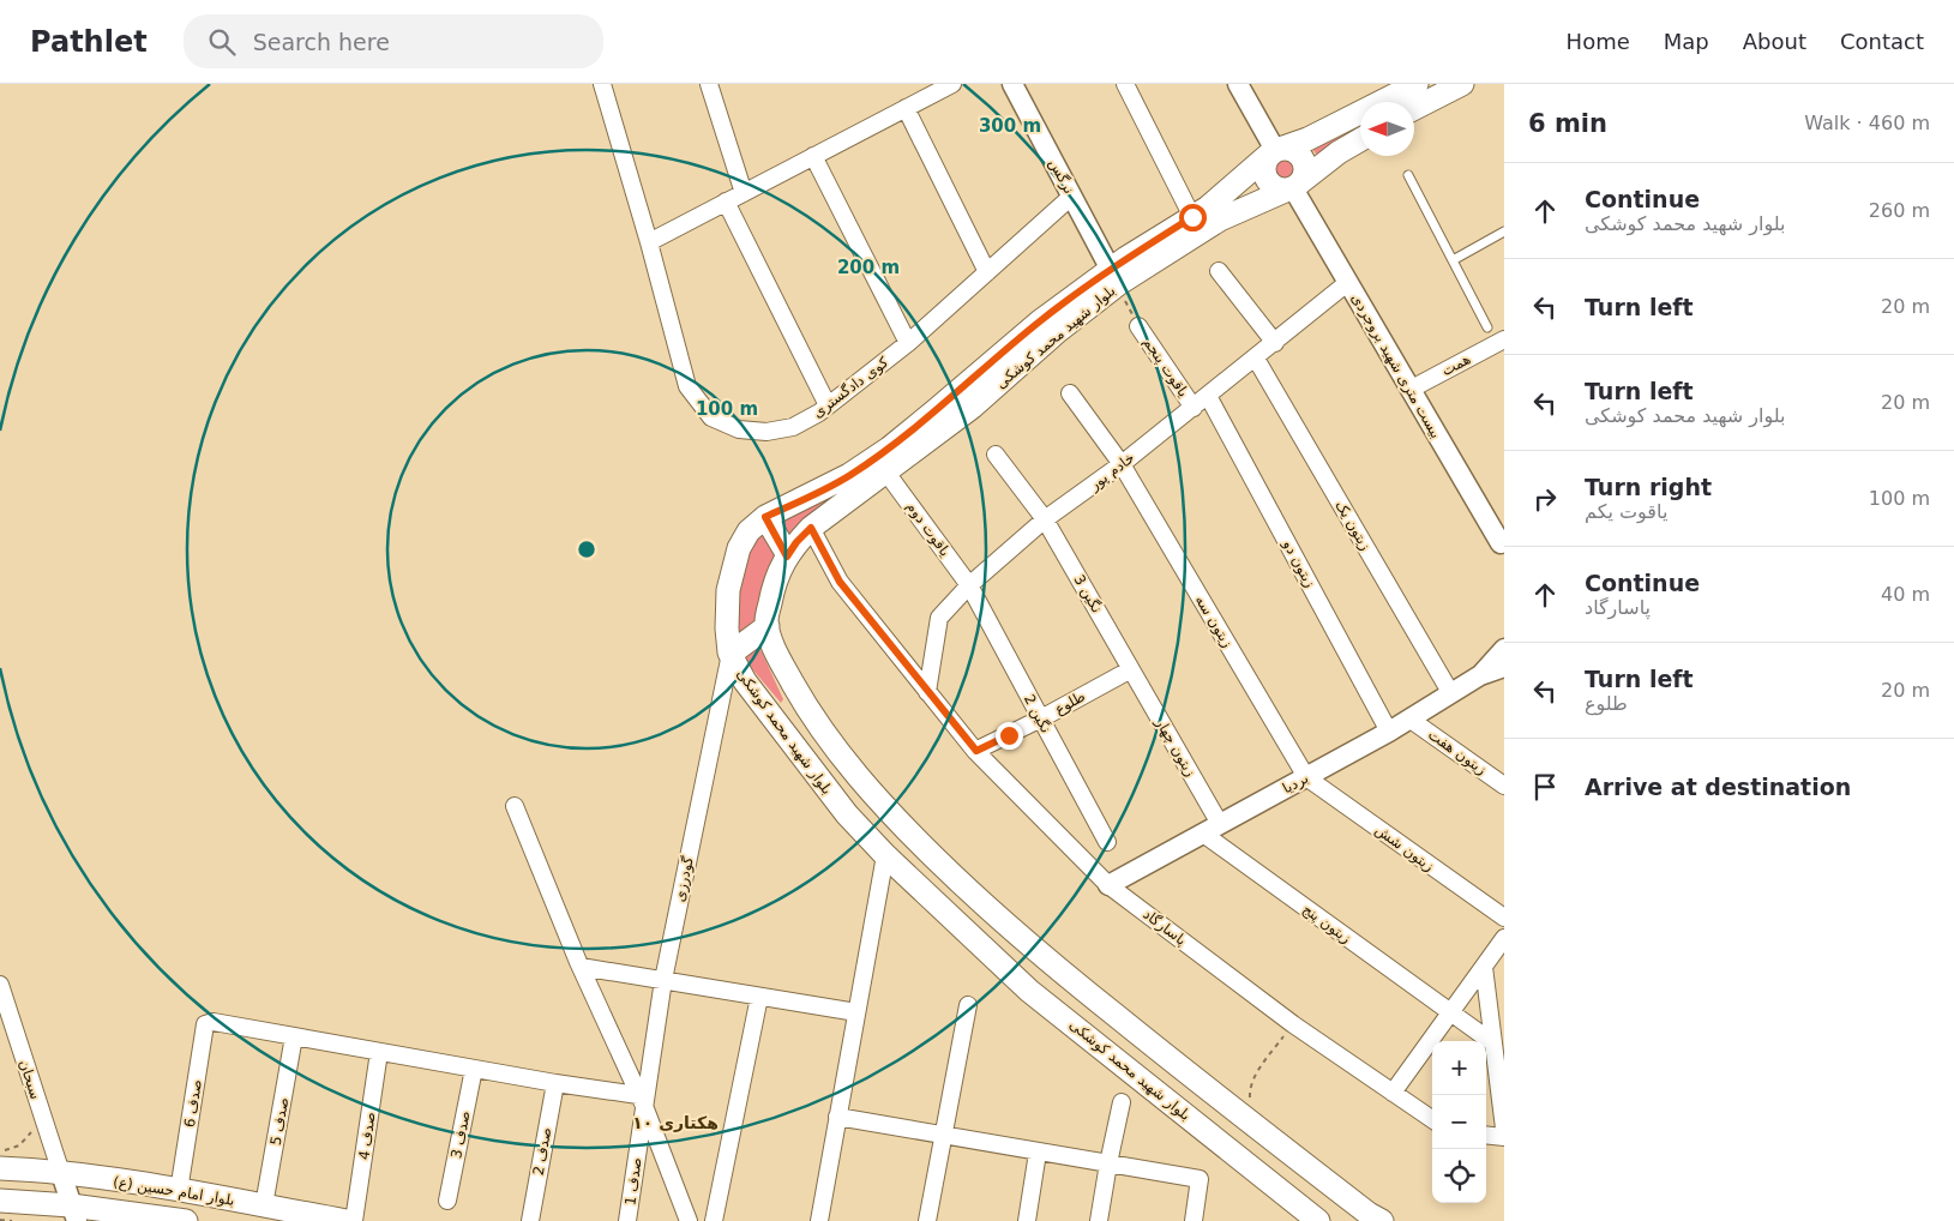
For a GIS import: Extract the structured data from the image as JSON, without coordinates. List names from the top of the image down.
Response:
{
  "streets": {
    "main road": ["بلوار شهید محمد کوشکی", "بلوار امام حسین (ع)"],
    "street": [
      "نرگس",
      "همت",
      "بیست متری شهید بروجردی",
      "یاقوت پنجم",
      "کوی دادگستری",
      "خادم پور",
      "زیتون یک",
      "یاقوت دوم",
      "زیتون دو",
      "نگین 3",
      "زیتون سه",
      "طلوع",
      "نگین 2",
      "زیتون چهار",
      "زیتون هفت",
      "بردیا",
      "زیتون شش",
      "گودرزی",
      "زیتون پنج",
      "پاسارگاد",
      "سبحان",
      "صدف 6",
      "صدف 5",
      "صدف 3",
      "صدف 4",
      "صدف 2",
      "صدف 1"
    ]
  },
  "crossings": [
    ["نرگس", "بلوار شهید محمد کوشکی"],
    ["نرگس", "کوی دادگستری"],
    ["بلوار شهید محمد کوشکی", "بیست متری شهید بروجردی"],
    ["بلوار شهید محمد کوشکی", "یاقوت دوم"],
    ["بلوار شهید محمد کوشکی", "گودرزی"],
    ["بلوار شهید محمد کوشکی", "پاسارگاد"],
    ["همت", "بیست متری شهید بروجردی"],
    ["بیست متری شهید بروجردی", "خادم پور"],
    ["یاقوت پنجم", "خادم پور"],
    ["خادم پور", "زیتون یک"],
    ["خادم پور", "یاقوت دوم"],
    ["خادم پور", "زیتون دو"],
    ["خادم پور", "نگین 3"],
    ["خادم پور", "زیتون سه"],
    ["خادم پور", "نگین 2"],
    ["خادم پور", "پاسارگاد"],
    ["زیتون یک", "بردیا"],
    ["یاقوت دوم", "نگین 2"],
    ["زیتون دو", "بردیا"],
    ["نگین 3", "طلوع"],
    ["نگین 3", "زیتون چهار"],
    ["زیتون سه", "بردیا"],
    ["زیتون سه", "زیتون شش"],
    ["طلوع", "نگین 2"],
    ["طلوع", "زیتون چهار"],
    ["طلوع", "پاسارگاد"],
    ["زیتون چهار", "بردیا"],
    ["زیتون هفت", "بردیا"],
    ["بردیا", "زیتون شش"],
    ["بردیا", "زیتون پنج"],
    ["بردیا", "پاسارگاد"],
    ["گودرزی", "صدف 1"],
    ["سبحان", "بلوار امام حسین (ع)"],
    ["صدف 6", "صدف 5"],
    ["صدف 6", "بلوار امام حسین (ع)"],
    ["صدف 5", "بلوار امام حسین (ع)"]
  ],
  "districts": ["۱۰ هکتاری"],
  "north": "left",
  "page": {
    "header": "Pathlet",
    "search": "Search here",
    "nav": [
      "Home",
      "Map",
      "About",
      "Contact"
    ],
    "heading": ["6 min", "Walk · 460 m"],
    "list": [
      ["Continue", "بلوار شهید محمد کوشکی", "260 m"],
      ["Turn left", "20 m"],
      ["Turn left", "بلوار شهید محمد کوشکی", "20 m"],
      ["Turn right", "یاقوت یکم", "100 m"],
      ["Continue", "پاسارگاد", "40 m"],
      ["Turn left", "طلوع", "20 m"],
      "Arrive at destination"
    ],
    "map_buttons": ["+", "−"]
  },
  "rings": ["300 m", "200 m", "100 m"]
}
